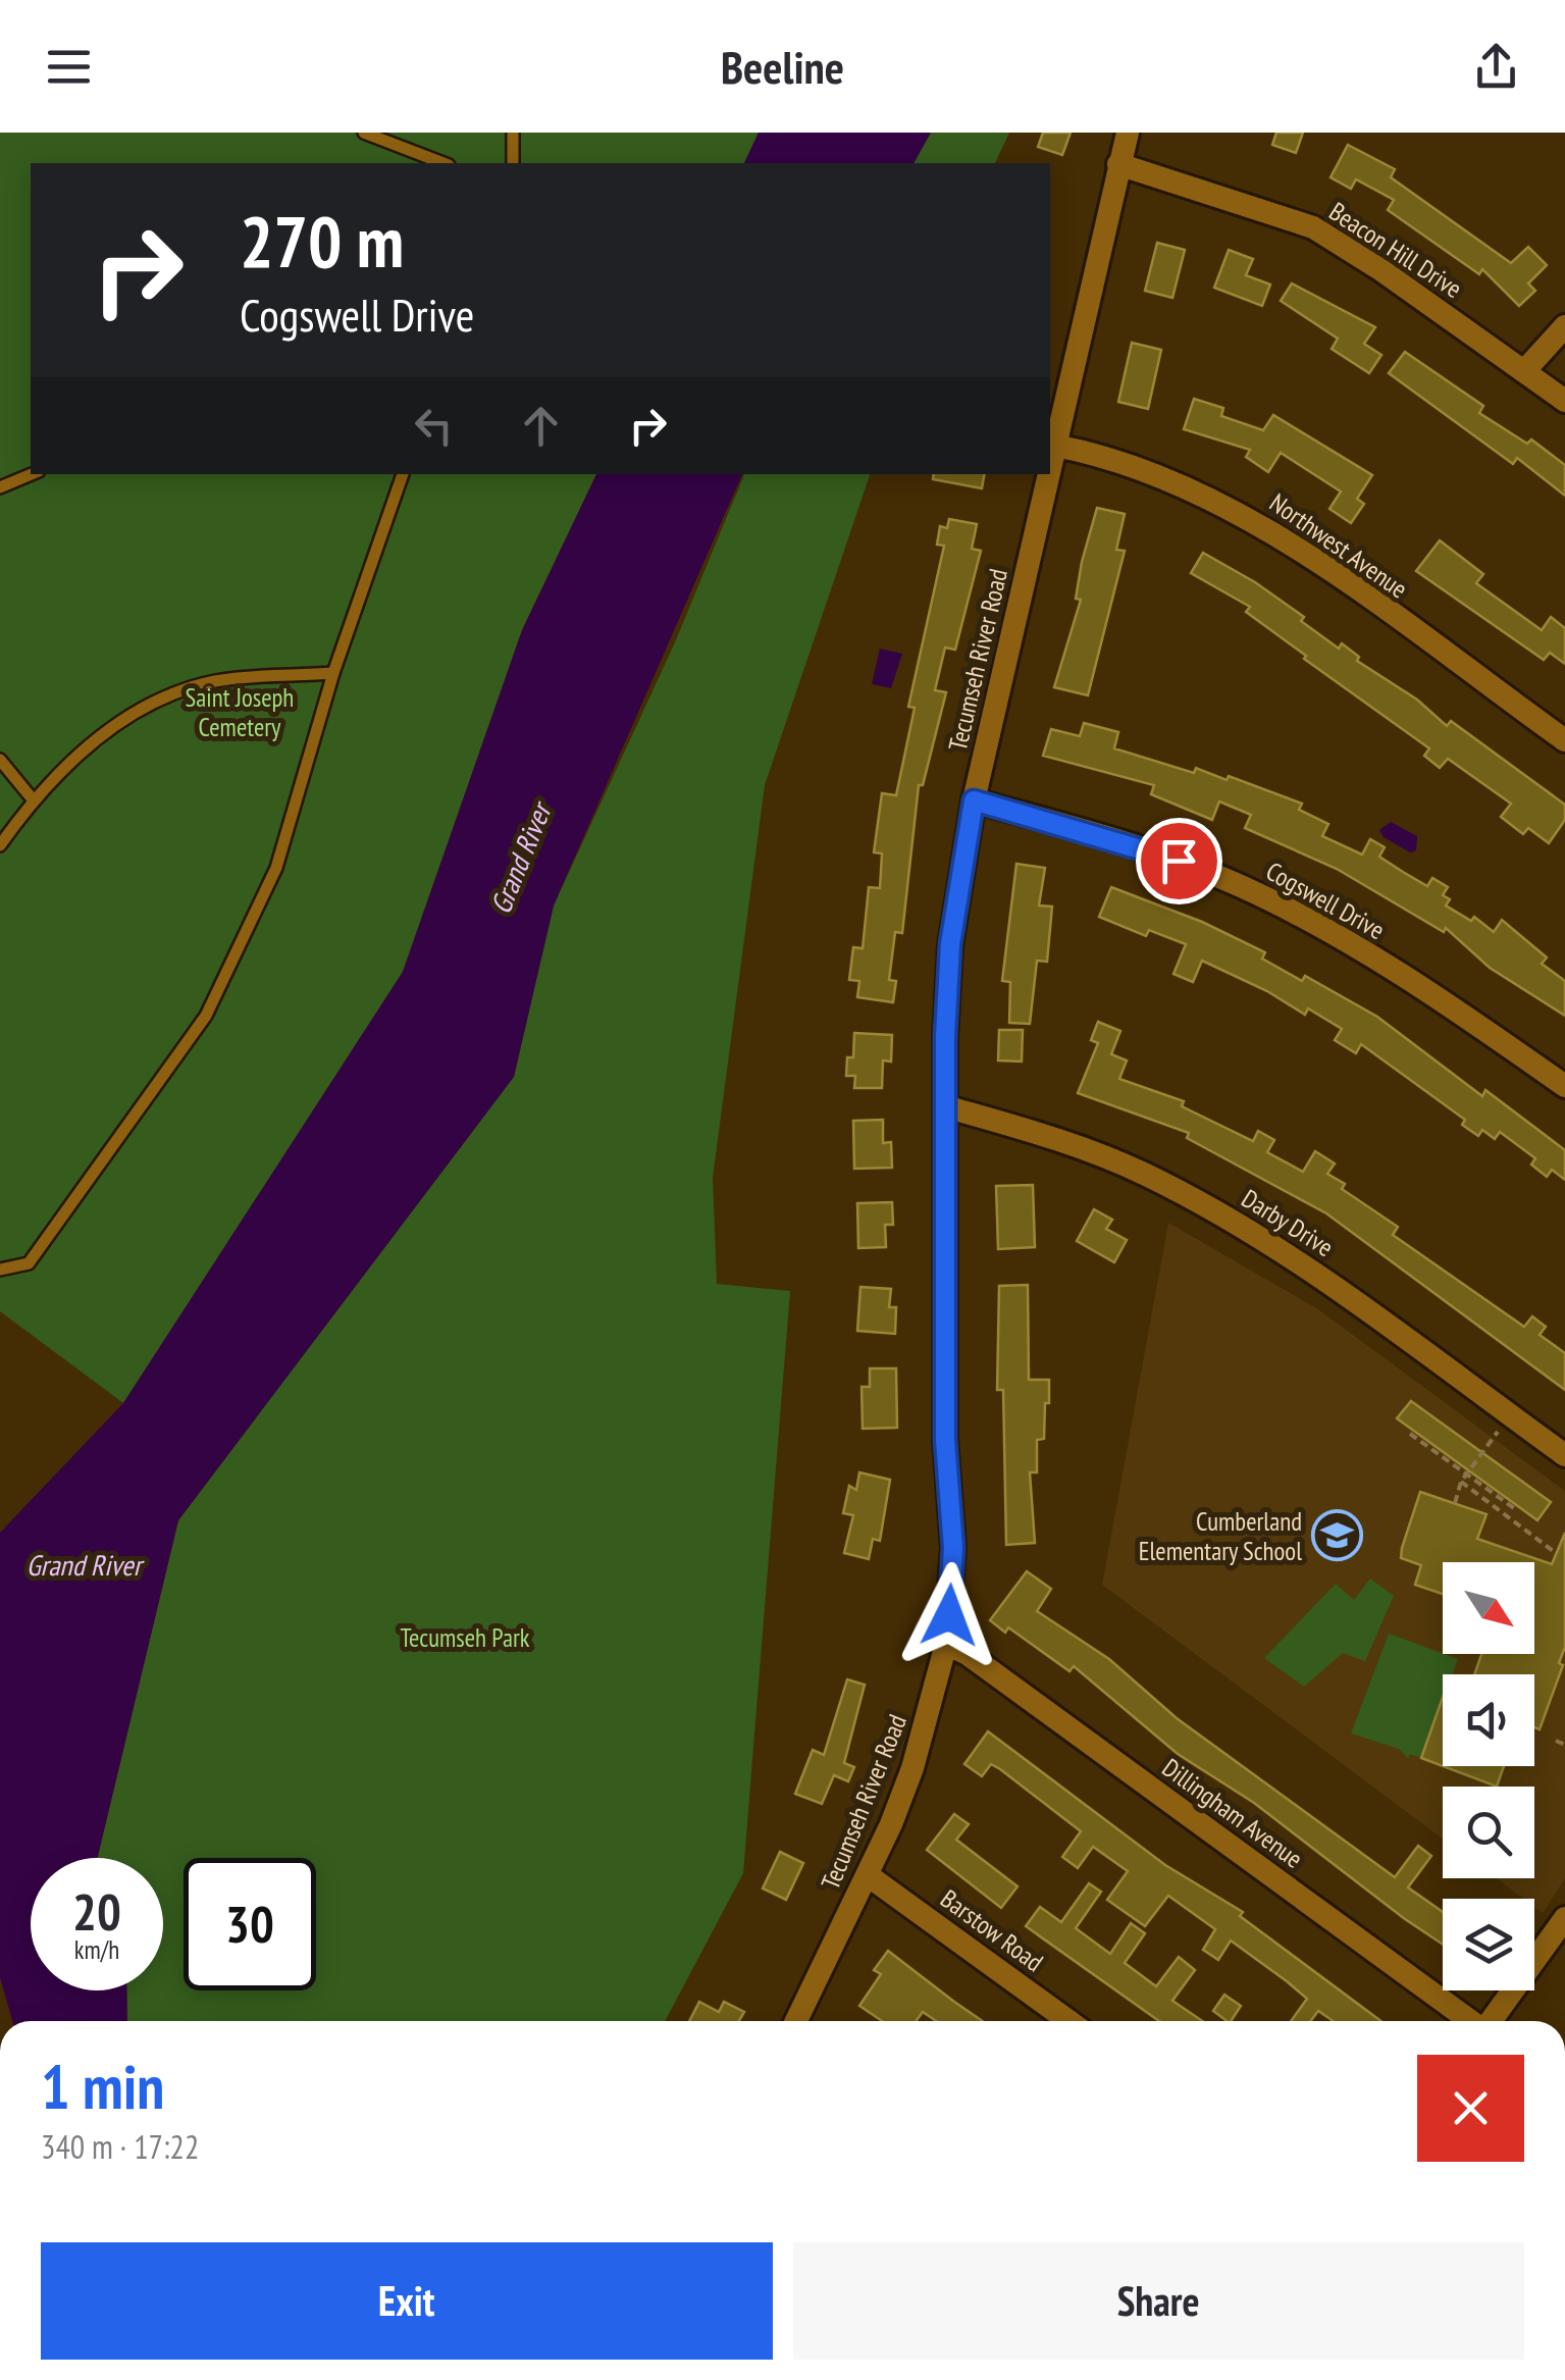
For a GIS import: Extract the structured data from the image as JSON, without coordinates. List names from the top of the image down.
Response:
{
  "streets": {
    "street": [
      "Beacon Hill Drive",
      "Northwest Avenue",
      "Tecumseh River Road",
      "Cogswell Drive",
      "Darby Drive",
      "Dillingham Avenue",
      "Barstow Road"
    ]
  },
  "crossings": [
    ["Beacon Hill Drive", "Tecumseh River Road"],
    ["Northwest Avenue", "Tecumseh River Road"],
    ["Tecumseh River Road", "Cogswell Drive"],
    ["Tecumseh River Road", "Darby Drive"],
    ["Tecumseh River Road", "Dillingham Avenue"],
    ["Tecumseh River Road", "Barstow Road"]
  ],
  "water": ["Grand River"],
  "parks": ["Saint Joseph Cemetery", "Tecumseh Park"],
  "places": {
    "school or university": ["Cumberland Elementary School"]
  },
  "north": "bottom right",
  "page": {
    "header": "Beeline",
    "turn": ["270 m", "Cogswell Drive"],
    "speed": "20 km/h",
    "limit": "30",
    "heading": ["1 min", "340 m · 17:22"],
    "buttons": ["Exit", "Share"]
  }
}
